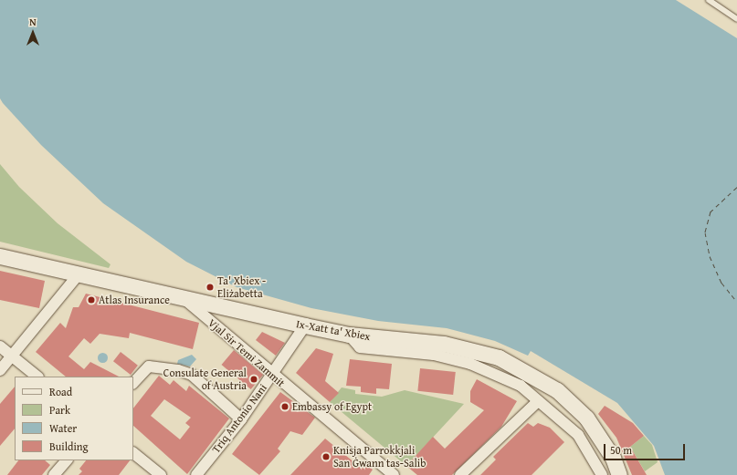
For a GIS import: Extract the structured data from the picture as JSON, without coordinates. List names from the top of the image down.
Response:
{
  "streets": {
    "main road": ["Ix-Xatt ta' Xbiex"],
    "street": ["Vjal Sir Temi Zammit", "Triq Antonio Nani"]
  },
  "crossings": [
    ["Ix-Xatt ta' Xbiex", "Vjal Sir Temi Zammit"],
    ["Ix-Xatt ta' Xbiex", "Triq Antonio Nani"],
    ["Vjal Sir Temi Zammit", "Triq Antonio Nani"]
  ],
  "places": [
    "Ta' Xbiex - Eliżabetta",
    "Atlas Insurance",
    "Consulate General of Austria",
    "Embassy of Egypt",
    "Knisja Parrokkjali San Ġwann tas-Salib"
  ],
  "legend": [
    "Road",
    "Park",
    "Water",
    "Building"
  ],
  "scale_bar": "50 m",
  "north": "top"
}
